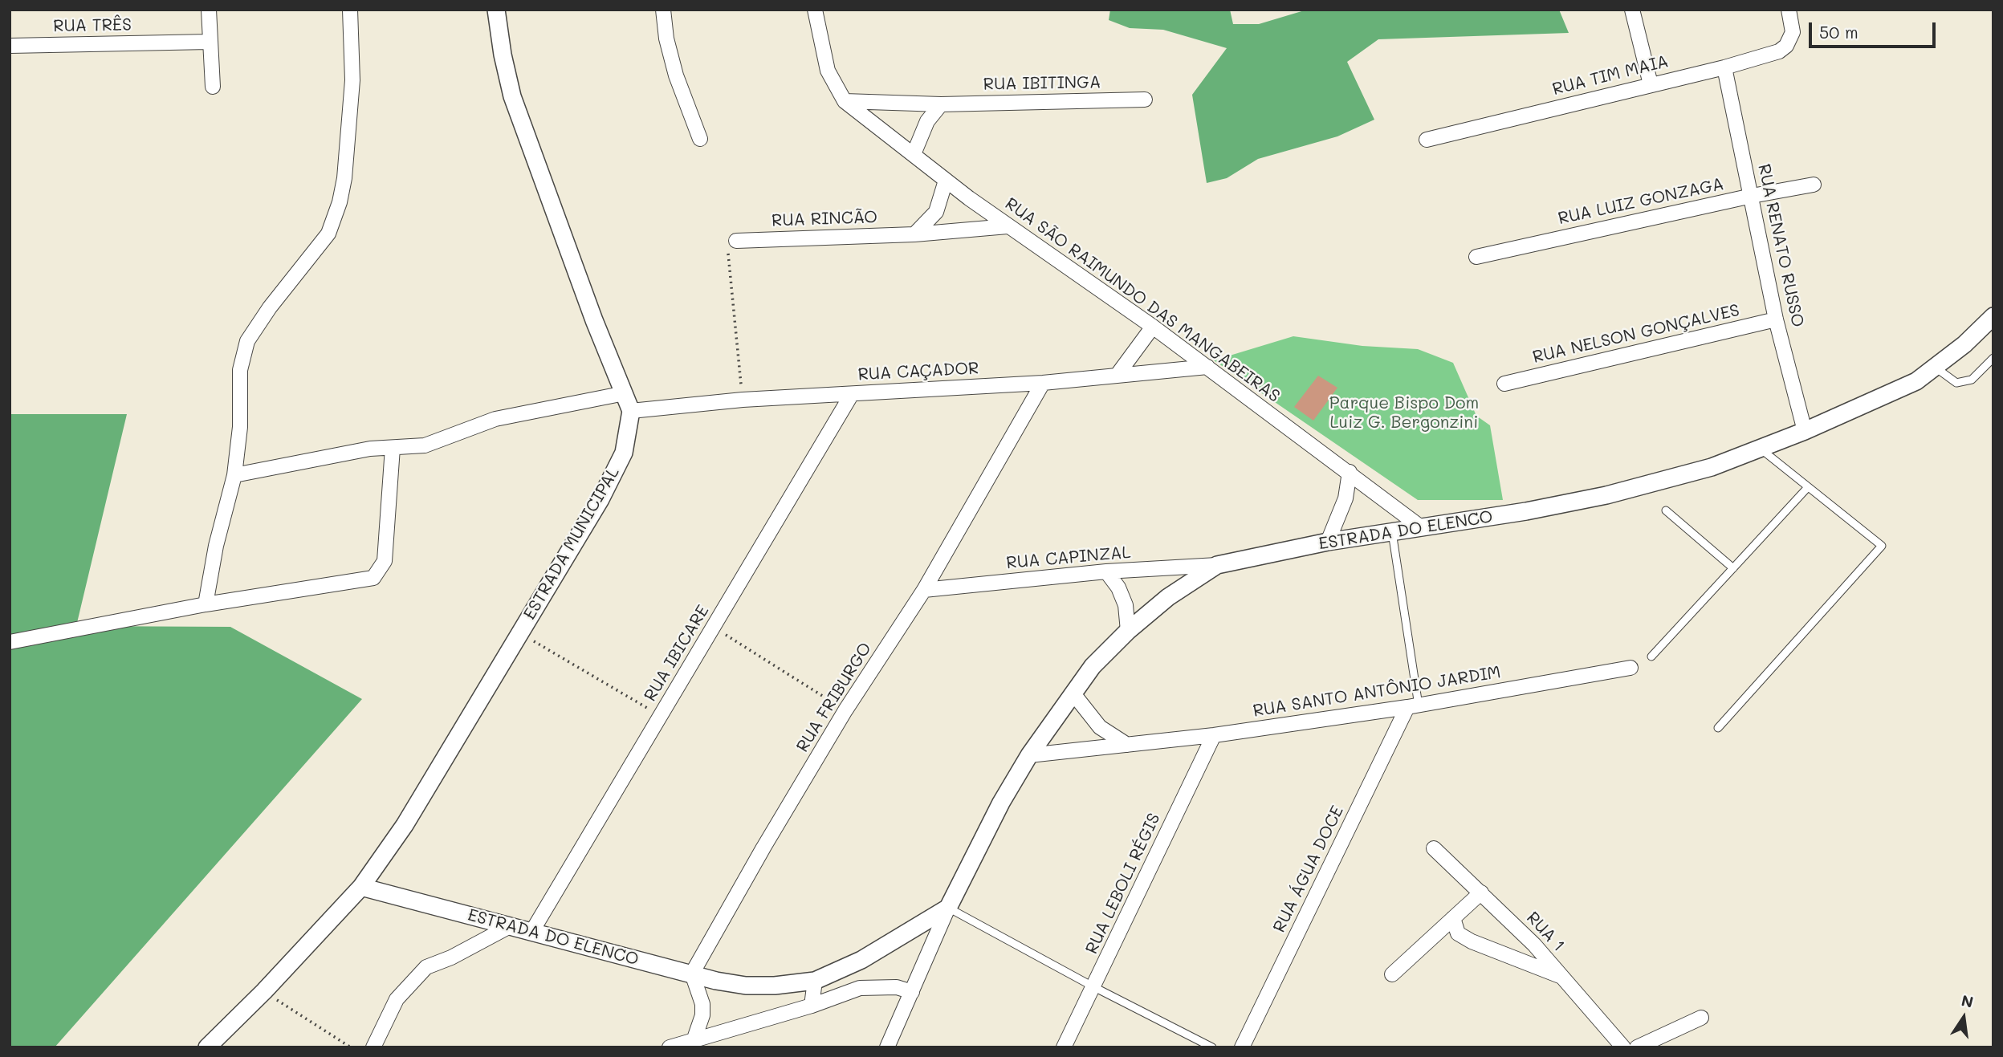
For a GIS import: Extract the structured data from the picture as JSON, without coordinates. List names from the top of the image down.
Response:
{
  "streets": {
    "street": [
      "RUA TRÊS",
      "RUA TIM MAIA",
      "RUA IBITINGA",
      "RUA LUIZ GONZAGA",
      "RUA RINCÃO",
      "RUA RENATO RUSSO",
      "RUA SÃO RAIMUNDO DAS MANGABEIRAS",
      "RUA NELSON GONÇALVES",
      "RUA CAÇADOR",
      "ESTRADA DO ELENCO",
      "ESTRADA MUNICIPAL",
      "RUA CAPINZAL",
      "RUA IBICARE",
      "RUA SANTO ANTÔNIO JARDIM",
      "RUA FRIBURGO",
      "RUA ÁGUA DOCE",
      "RUA LEBOLI RÉGIS",
      "RUA 1"
    ]
  },
  "crossings": [
    ["RUA TIM MAIA", "RUA RENATO RUSSO"],
    ["RUA IBITINGA", "RUA SÃO RAIMUNDO DAS MANGABEIRAS"],
    ["RUA LUIZ GONZAGA", "RUA RENATO RUSSO"],
    ["RUA RINCÃO", "RUA SÃO RAIMUNDO DAS MANGABEIRAS"],
    ["RUA RENATO RUSSO", "RUA NELSON GONÇALVES"],
    ["RUA RENATO RUSSO", "ESTRADA DO ELENCO"],
    ["RUA SÃO RAIMUNDO DAS MANGABEIRAS", "RUA CAÇADOR"],
    ["RUA SÃO RAIMUNDO DAS MANGABEIRAS", "ESTRADA DO ELENCO"],
    ["RUA CAÇADOR", "ESTRADA MUNICIPAL"],
    ["RUA CAÇADOR", "RUA IBICARE"],
    ["RUA CAÇADOR", "RUA FRIBURGO"],
    ["ESTRADA DO ELENCO", "ESTRADA MUNICIPAL"],
    ["ESTRADA DO ELENCO", "RUA CAPINZAL"],
    ["ESTRADA DO ELENCO", "RUA IBICARE"],
    ["ESTRADA DO ELENCO", "RUA SANTO ANTÔNIO JARDIM"],
    ["ESTRADA DO ELENCO", "RUA FRIBURGO"],
    ["RUA CAPINZAL", "RUA FRIBURGO"],
    ["RUA SANTO ANTÔNIO JARDIM", "RUA ÁGUA DOCE"],
    ["RUA SANTO ANTÔNIO JARDIM", "RUA LEBOLI RÉGIS"]
  ],
  "parks": ["Parque Bispo Dom Luiz G. Bergonzini"],
  "scale_bar": "50 m",
  "north": "top"
}
